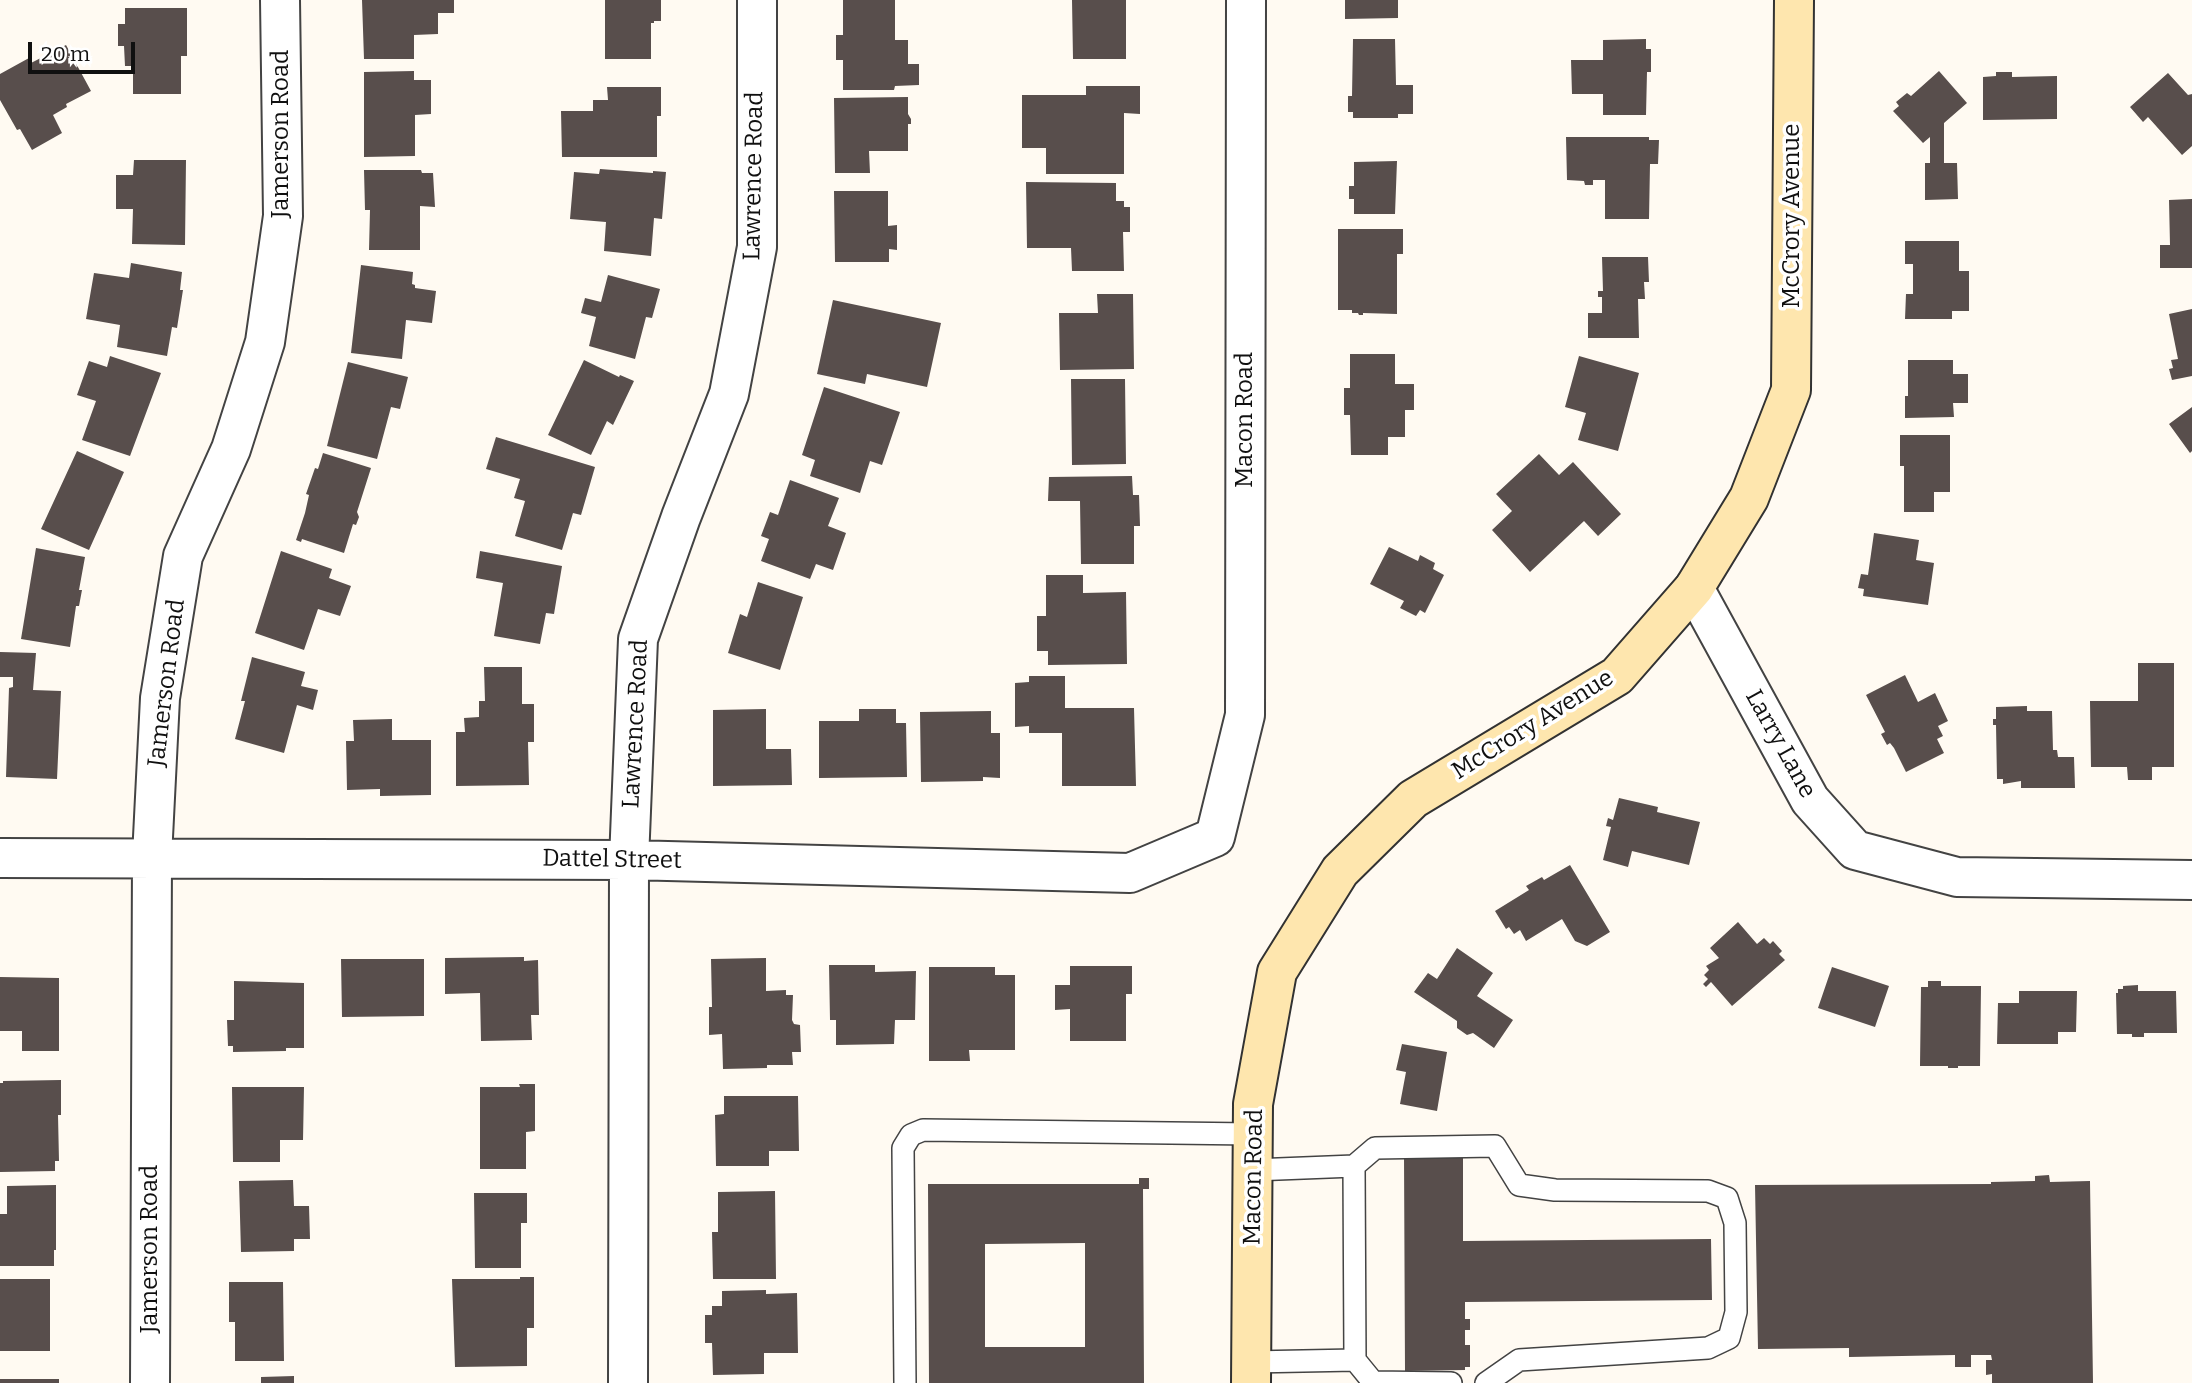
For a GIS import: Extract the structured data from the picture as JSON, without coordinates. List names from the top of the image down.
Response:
{
  "streets": {
    "main road": ["McCrory Avenue", "Macon Road"],
    "street": [
      "Jamerson Road",
      "Lawrence Road",
      "Larry Lane",
      "Dattel Street"
    ]
  },
  "crossings": [
    ["Jamerson Road", "Dattel Street"],
    ["Lawrence Road", "Dattel Street"],
    ["McCrory Avenue", "Macon Road"],
    ["McCrory Avenue", "Larry Lane"],
    ["Macon Road", "Dattel Street"]
  ],
  "scale_bar": "20 m"
}
